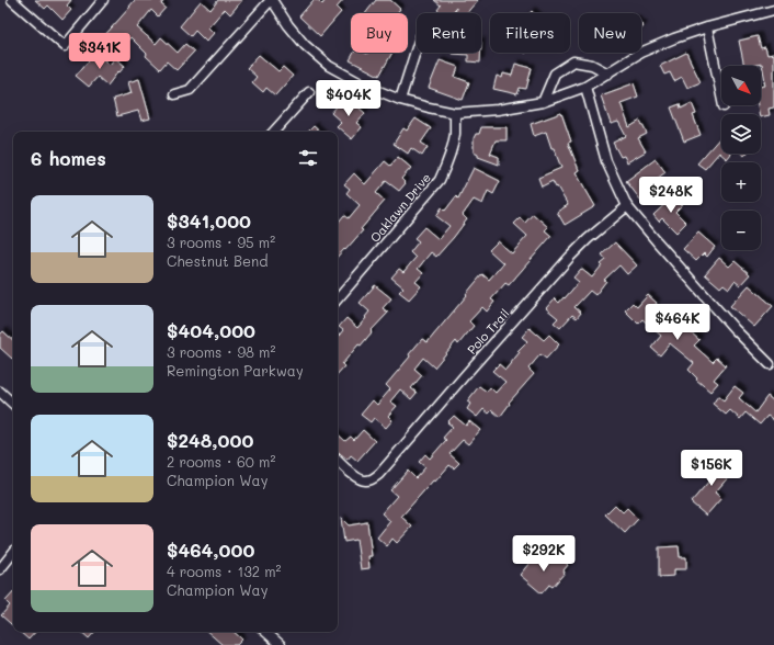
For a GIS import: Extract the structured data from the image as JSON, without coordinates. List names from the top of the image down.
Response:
{
  "streets": {
    "street": ["Oaklawn Drive", "Polo Trail"]
  },
  "north": "bottom right",
  "page": {
    "chip": [
      "Buy",
      "Rent",
      "Filters",
      "New"
    ],
    "price": [
      "$341K",
      "$404K",
      "$248K",
      "$464K",
      "$156K",
      "$292K"
    ],
    "map_buttons": ["+", "−"],
    "heading": "6 homes",
    "list": [
      {
        "name": "$341,000",
        "note": "3 rooms · 95 m² · Chestnut Bend"
      },
      {
        "name": "$404,000",
        "note": "3 rooms · 98 m² · Remington Parkway"
      },
      {
        "name": "$248,000",
        "note": "2 rooms · 60 m² · Champion Way"
      },
      {
        "name": "$464,000",
        "note": "4 rooms · 132 m² · Champion Way"
      }
    ]
  }
}
